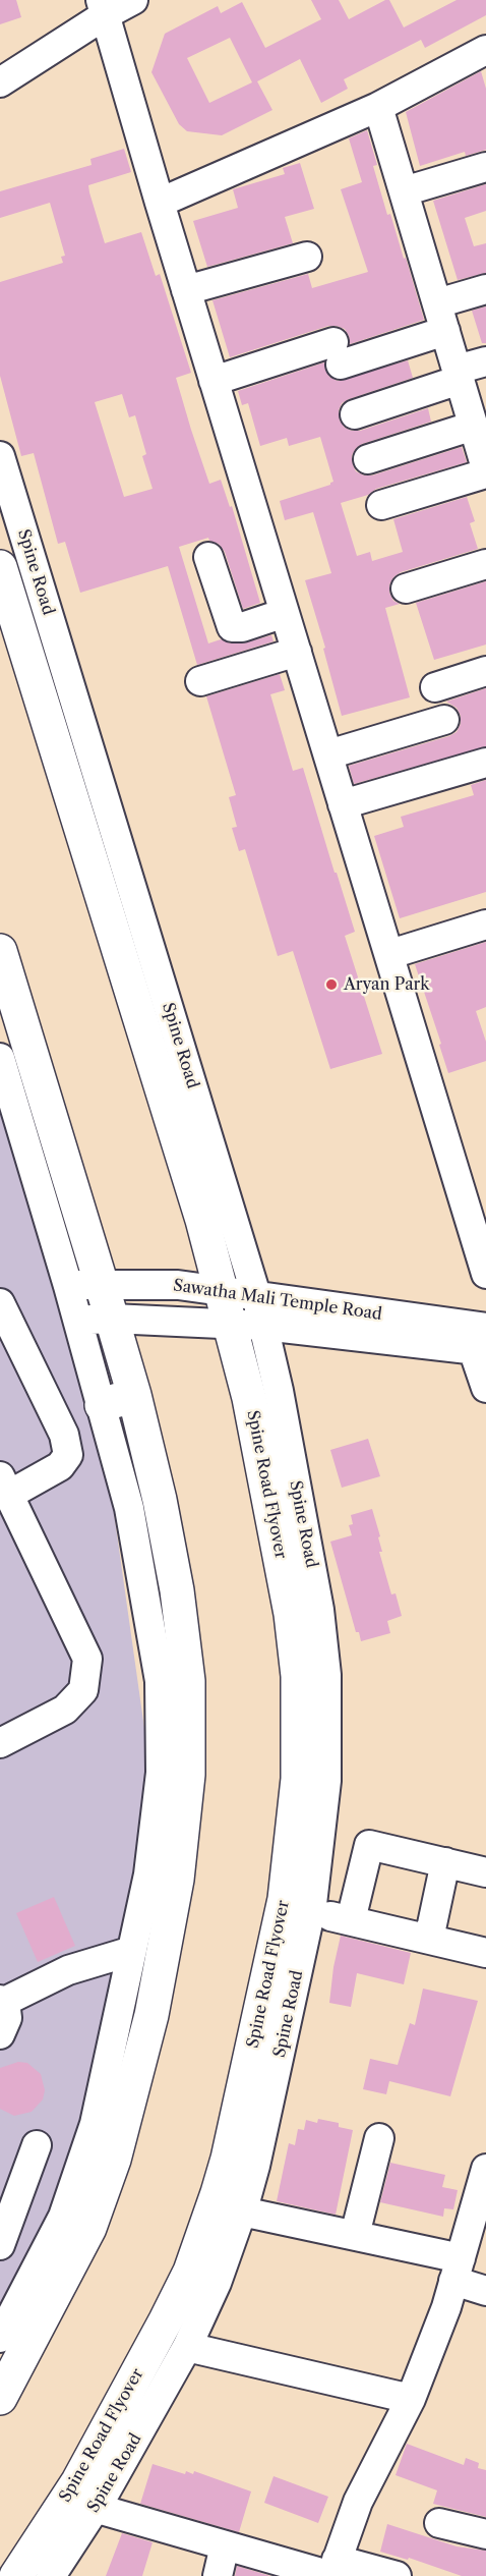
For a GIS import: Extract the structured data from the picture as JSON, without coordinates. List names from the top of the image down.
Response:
{
  "streets": {
    "main road": ["Spine Road", "Spine Road Flyover"],
    "street": ["Sawatha Mali Temple Road"]
  },
  "crossings": [
    ["Spine Road", "Sawatha Mali Temple Road"],
    ["Spine Road", "Spine Road Flyover"],
    ["Sawatha Mali Temple Road", "Spine Road Flyover"]
  ],
  "places": ["Aryan Park"]
}
